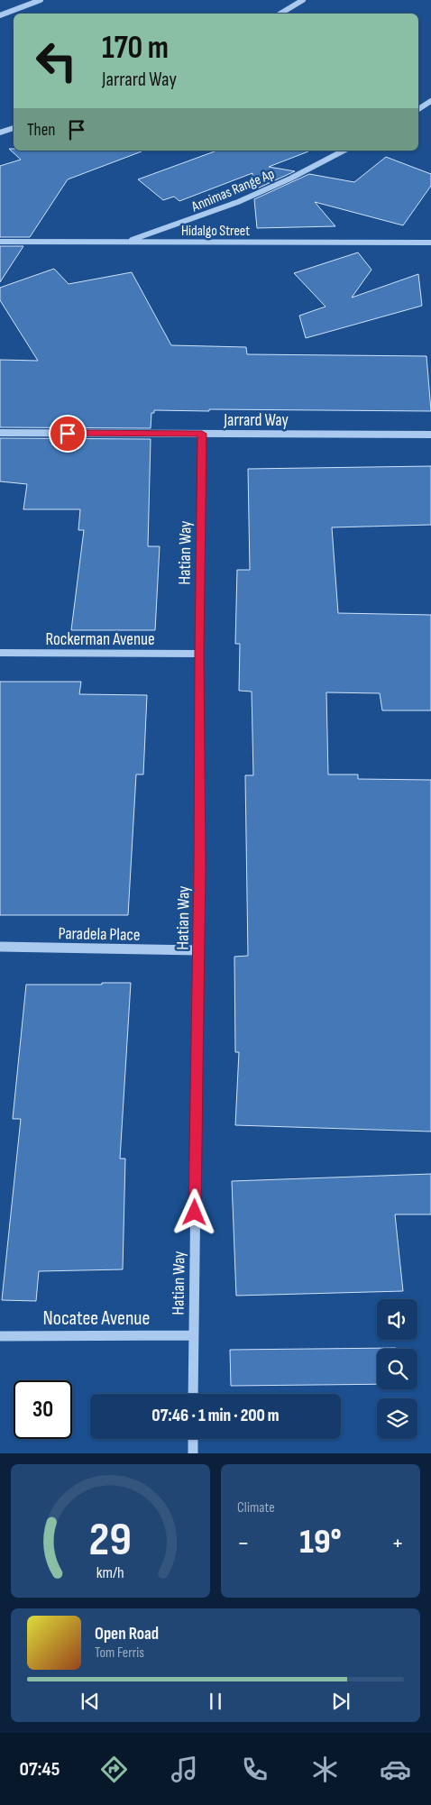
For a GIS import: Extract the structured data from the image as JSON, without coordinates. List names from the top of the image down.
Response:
{
  "streets": {
    "street": [
      "Annimas Range Ap",
      "Hidalgo Street",
      "Jarrard Way",
      "Hatian Way",
      "Rockerman Avenue",
      "Paradela Place",
      "Nocatee Avenue"
    ]
  },
  "crossings": [
    ["Annimas Range Ap", "Hidalgo Street"],
    ["Jarrard Way", "Hatian Way"],
    ["Hatian Way", "Rockerman Avenue"],
    ["Hatian Way", "Paradela Place"],
    ["Hatian Way", "Nocatee Avenue"]
  ],
  "page": {
    "turn": ["170 m", "Jarrard Way"],
    "then": "Then",
    "limit": "30",
    "trip": "07:46 · 1 min · 200 m",
    "tile": "Climate",
    "heat": ["−", "19°", "+"],
    "song": ["Open Road", "Tom Ferris"],
    "tabs": "07:45",
    "gauge": ["29", "km/h"]
  }
}
